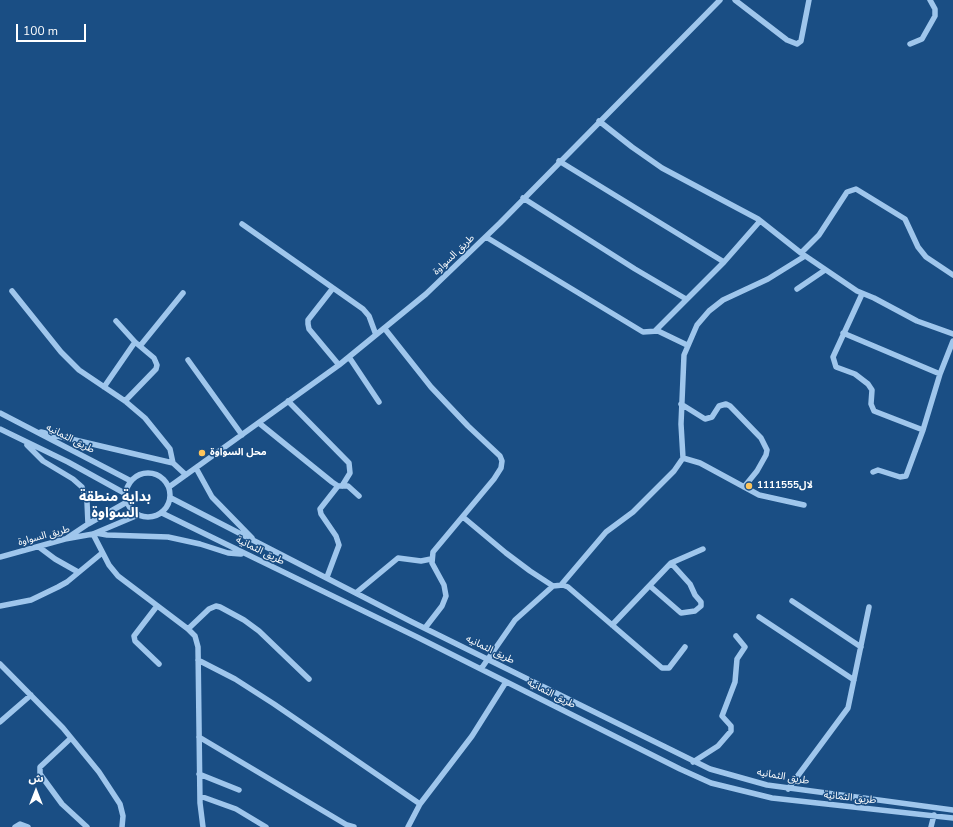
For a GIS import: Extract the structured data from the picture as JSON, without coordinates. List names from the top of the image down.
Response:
{
  "streets": {
    "street": ["طريق السواوة", "طريق الثمانيه", "طريق الثمانية"]
  },
  "crossings": [
    ["طريق السواوة", "طريق الثمانيه"],
    ["طريق السواوة", "طريق الثمانية"],
    ["طريق الثمانيه", "طريق الثمانية"]
  ],
  "districts": ["بداية منطقة السواوة"],
  "places": ["محل السواوة", "1111555لال"],
  "scale_bar": "100 m",
  "north": "top"
}
